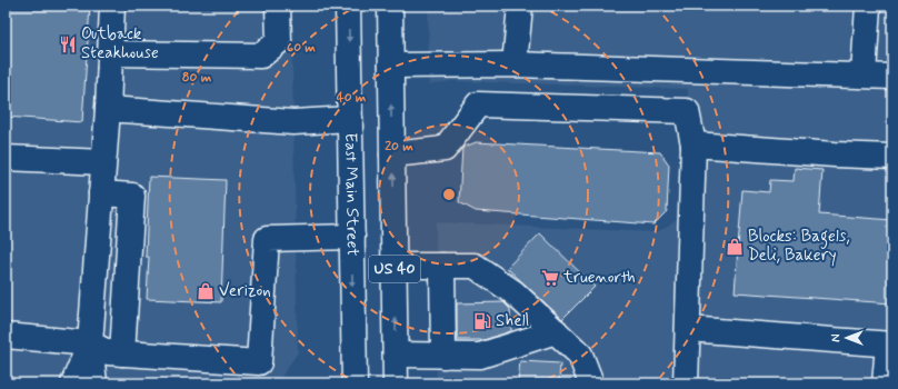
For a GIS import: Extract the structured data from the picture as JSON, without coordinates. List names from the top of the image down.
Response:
{
  "streets": {
    "main road": ["East Main Street", "US 40"]
  },
  "places": {
    "restaurant": ["Outback Steakhouse"],
    "shop": ["Blocks: Bagels, Deli, Bakery", "Verizon"],
    "supermarket": ["truenorth"],
    "fuel station": ["Shell"]
  },
  "north": "left",
  "rings": [
    "60 m",
    "80 m",
    "40 m",
    "20 m"
  ]
}
